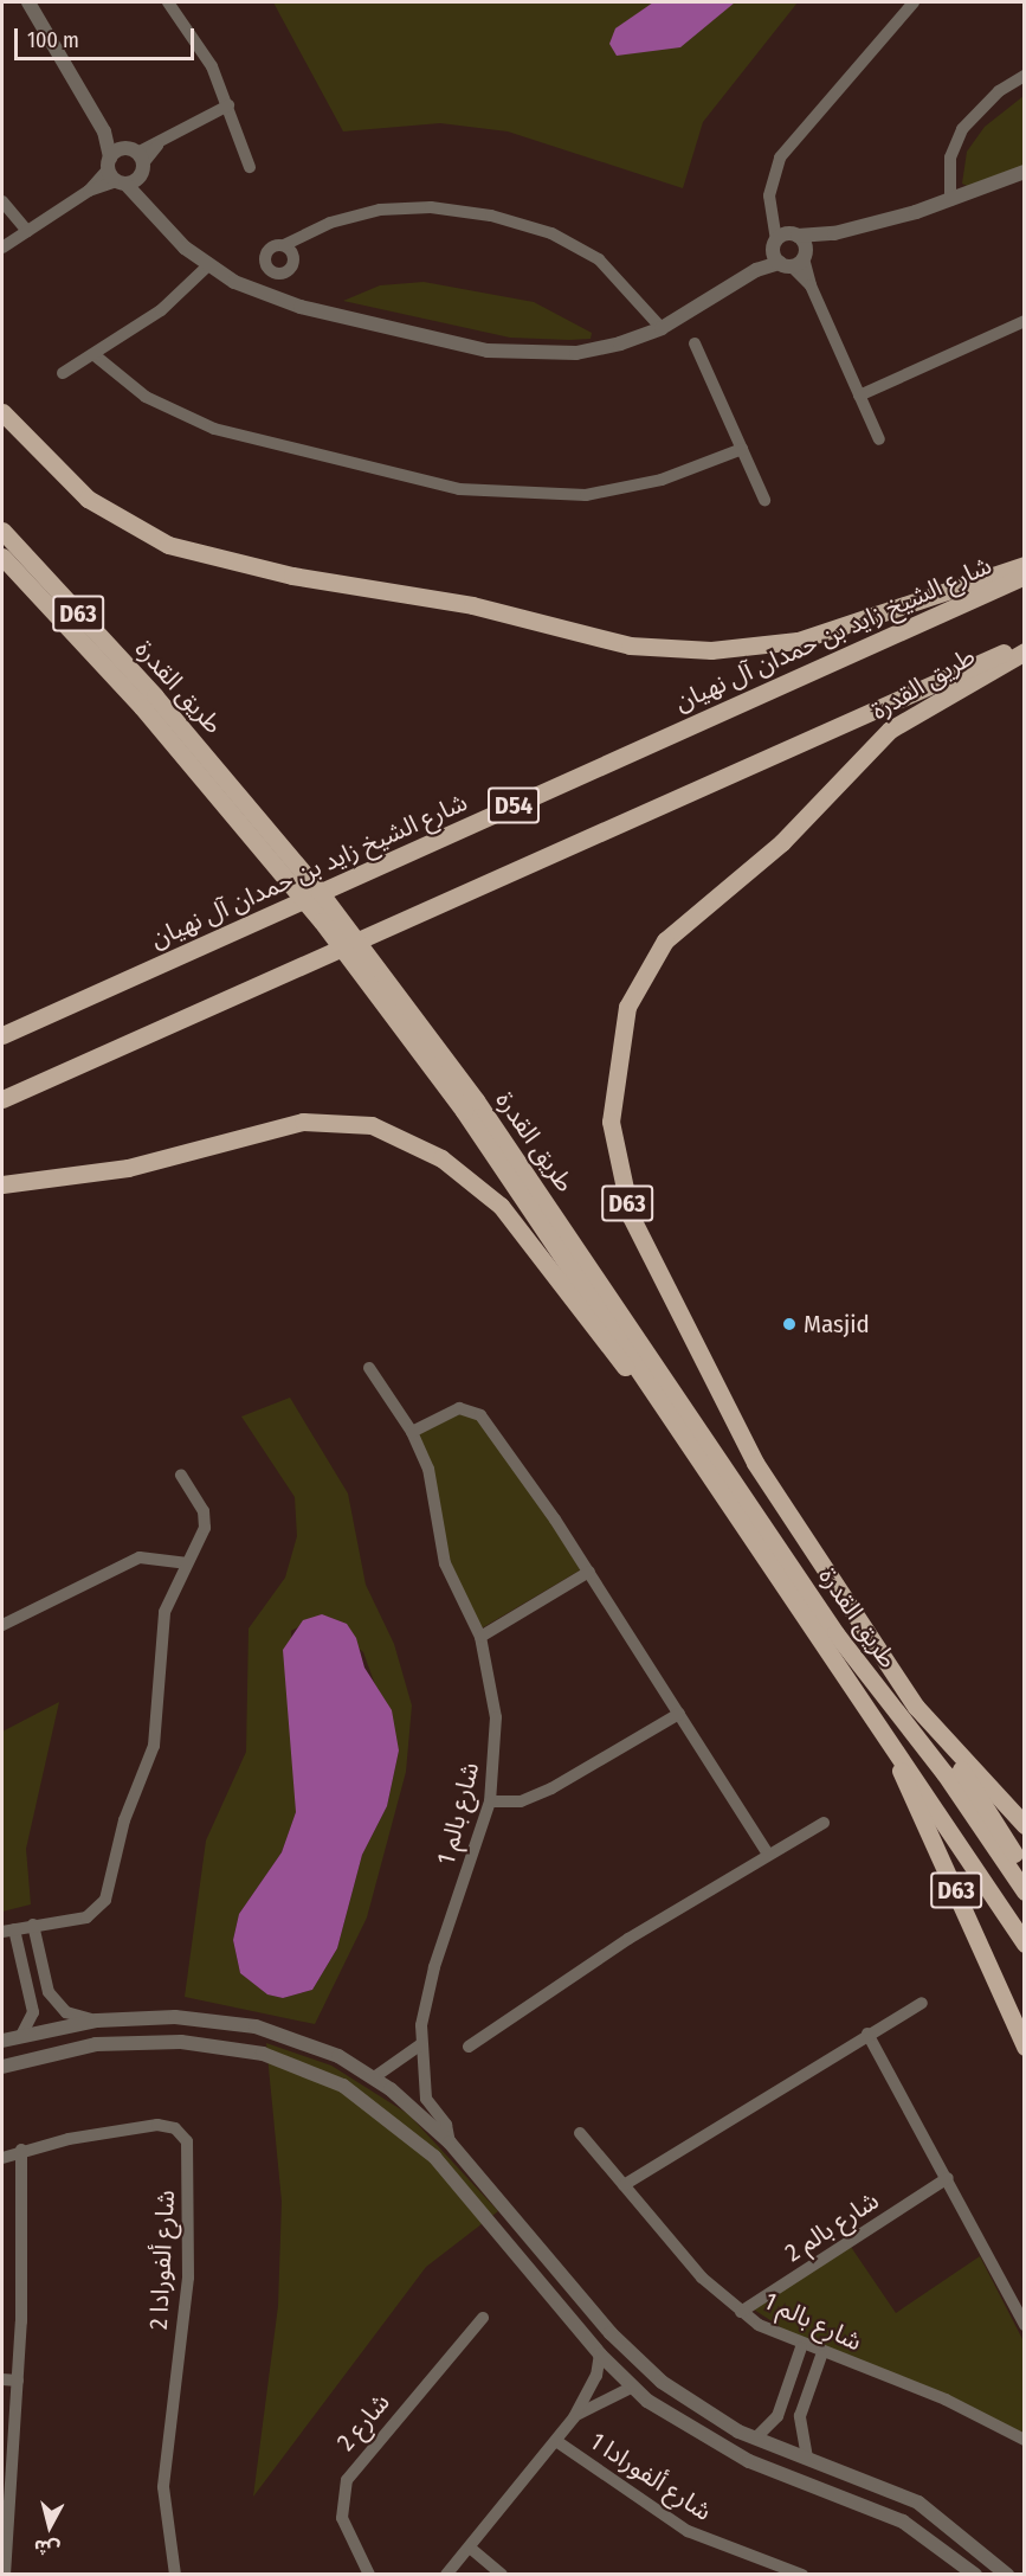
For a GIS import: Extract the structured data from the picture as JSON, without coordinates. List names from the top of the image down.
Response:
{
  "streets": {
    "main road": [
      "D63",
      "شارع الشيخ زايد بن حمدان آل نهيان",
      "طريق القدرة",
      "D54"
    ],
    "street": [
      "شارع بالم 1",
      "شارع بالم 2",
      "شارع ألفورادا 2",
      "شارع 2",
      "شارع ألفورادا 1"
    ]
  },
  "crossings": [
    ["شارع بالم 1", "شارع بالم 2"]
  ],
  "places": ["Masjid"],
  "scale_bar": "100 m",
  "north": "bottom"
}
